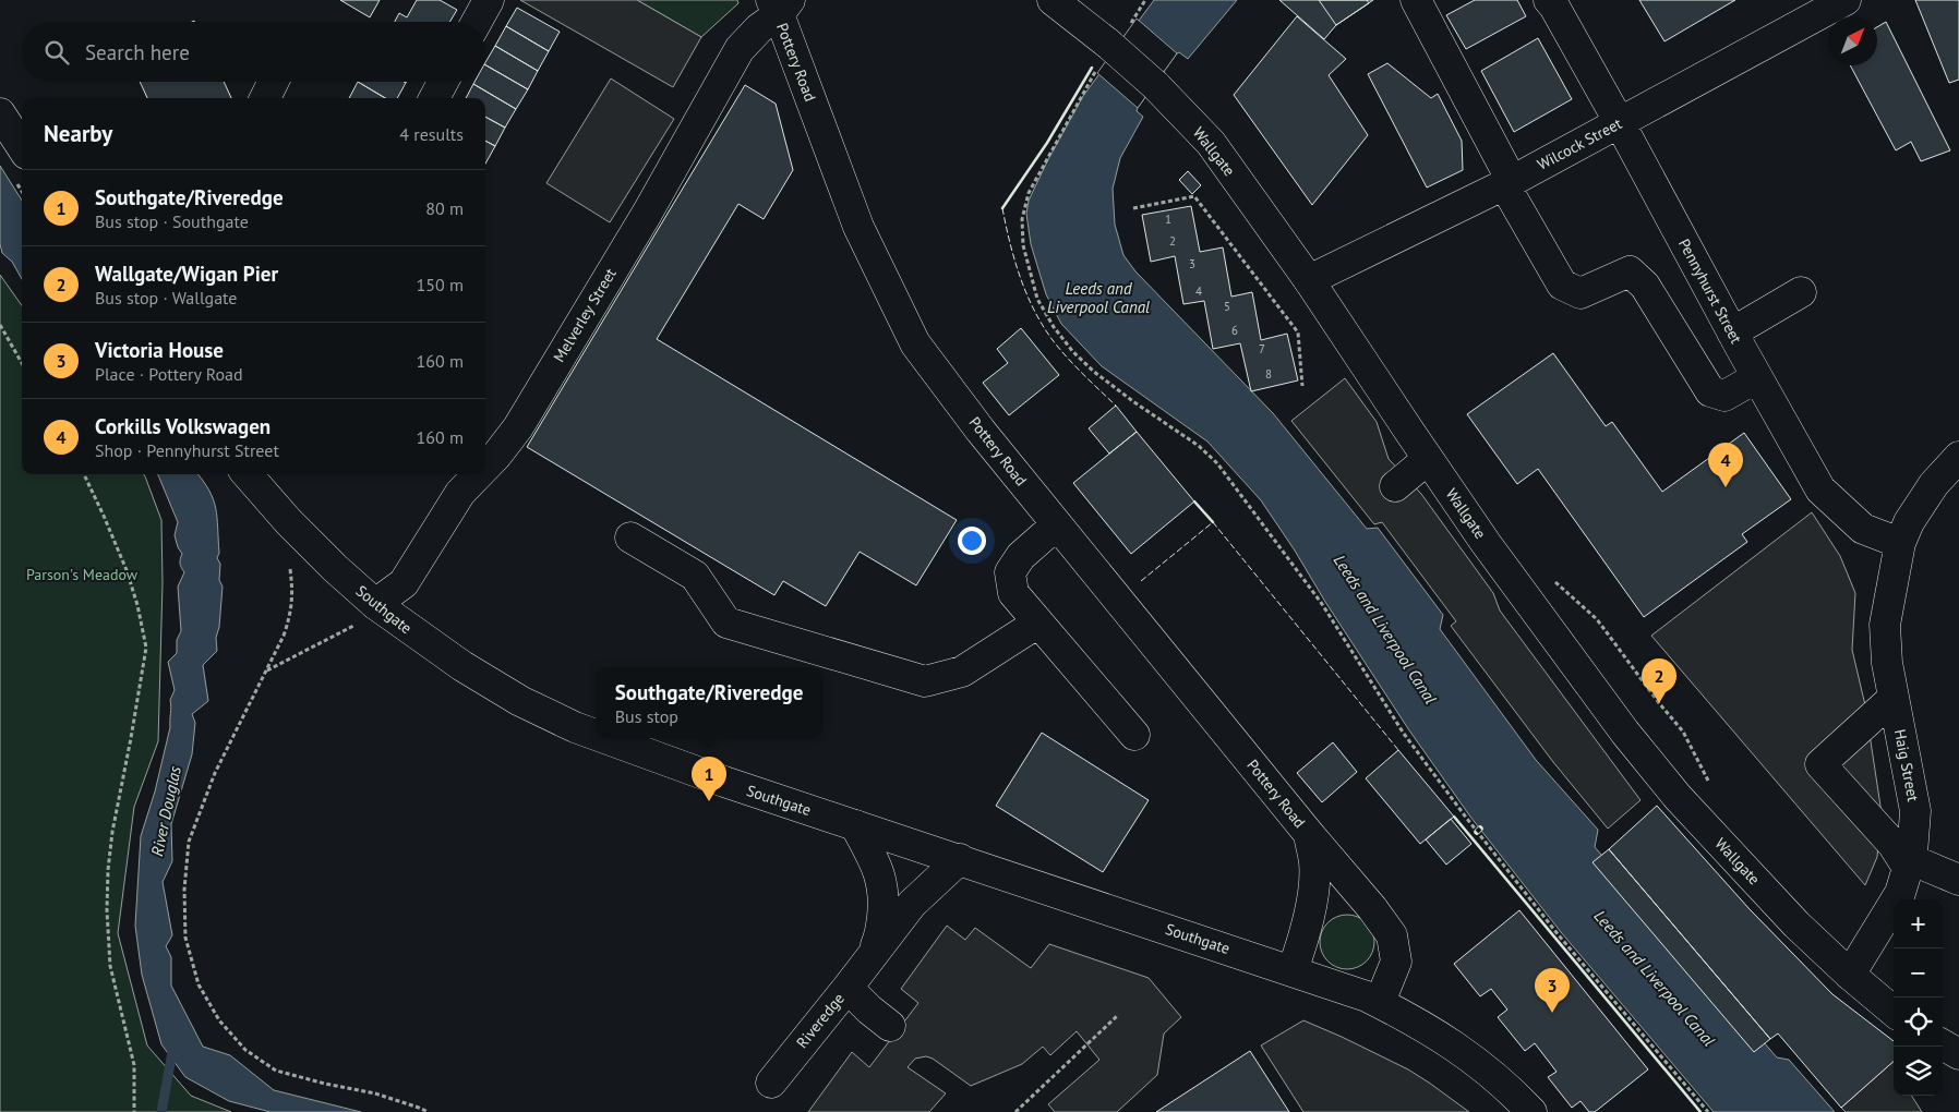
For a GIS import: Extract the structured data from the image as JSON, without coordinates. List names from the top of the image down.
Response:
{
  "streets": {
    "main road": [
      "Pottery Road",
      "Wilcock Street",
      "Wallgate",
      "Pennyhurst Street",
      "Melverley Street",
      "Southgate",
      "Haig Street",
      "Riveredge"
    ]
  },
  "crossings": [
    ["Pottery Road", "Melverley Street"],
    ["Pottery Road", "Southgate"],
    ["Wilcock Street", "Wallgate"],
    ["Wilcock Street", "Pennyhurst Street"],
    ["Wallgate", "Haig Street"],
    ["Pennyhurst Street", "Haig Street"],
    ["Melverley Street", "Southgate"],
    ["Southgate", "Riveredge"]
  ],
  "water": ["Leeds and Liverpool Canal", "River Douglas"],
  "parks": ["Parson's Meadow"],
  "house_numbers": [
    "1",
    "2",
    "3",
    "4",
    "5",
    "6",
    "7",
    "8"
  ],
  "north": "top right",
  "page": {
    "search": "Search here",
    "heading": ["Nearby", "4 results"],
    "list": [
      {
        "mark": "1",
        "name": "Southgate/Riveredge",
        "note": "Bus stop · Southgate",
        "value": "80 m"
      },
      {
        "mark": "2",
        "name": "Wallgate/Wigan Pier",
        "note": "Bus stop · Wallgate",
        "value": "150 m"
      },
      {
        "mark": "3",
        "name": "Victoria House",
        "note": "Place · Pottery Road",
        "value": "160 m"
      },
      {
        "mark": "4",
        "name": "Corkills Volkswagen",
        "note": "Shop · Pennyhurst Street",
        "value": "160 m"
      }
    ],
    "pins": [
      "4",
      "2",
      "1",
      "3"
    ],
    "popup": ["Southgate/Riveredge", "Bus stop"],
    "map_buttons": ["+", "−"]
  }
}
